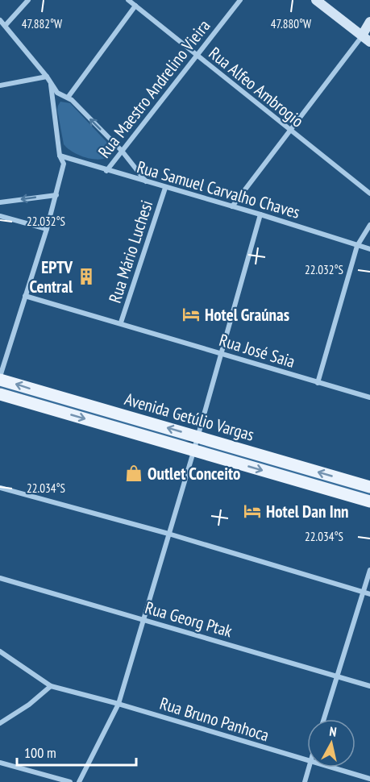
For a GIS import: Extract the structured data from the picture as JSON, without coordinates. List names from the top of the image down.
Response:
{
  "streets": {
    "main road": ["Avenida Getúlio Vargas"],
    "street": [
      "Rua Alfeo Ambrogio",
      "Rua Maestro Andrelino Vieira",
      "Rua Samuel Carvalho Chaves",
      "Rua Mário Luchesi",
      "Rua José Saia",
      "Rua Georg Ptak",
      "Rua Bruno Panhoca"
    ]
  },
  "crossings": [
    ["Rua Alfeo Ambrogio", "Rua Maestro Andrelino Vieira"],
    ["Rua Maestro Andrelino Vieira", "Rua Samuel Carvalho Chaves"],
    ["Rua Samuel Carvalho Chaves", "Rua Mário Luchesi"],
    ["Rua Mário Luchesi", "Rua José Saia"]
  ],
  "places": {
    "building": ["EPTV Central"],
    "hotel": ["Hotel Graúnas", "Hotel Dan Inn"],
    "shop": ["Outlet Conceito"]
  },
  "scale_bar": "100 m",
  "north": "top",
  "coordinates": [
    "47.882°W",
    "47.880°W",
    "22.032°S",
    "22.034°S"
  ]
}
